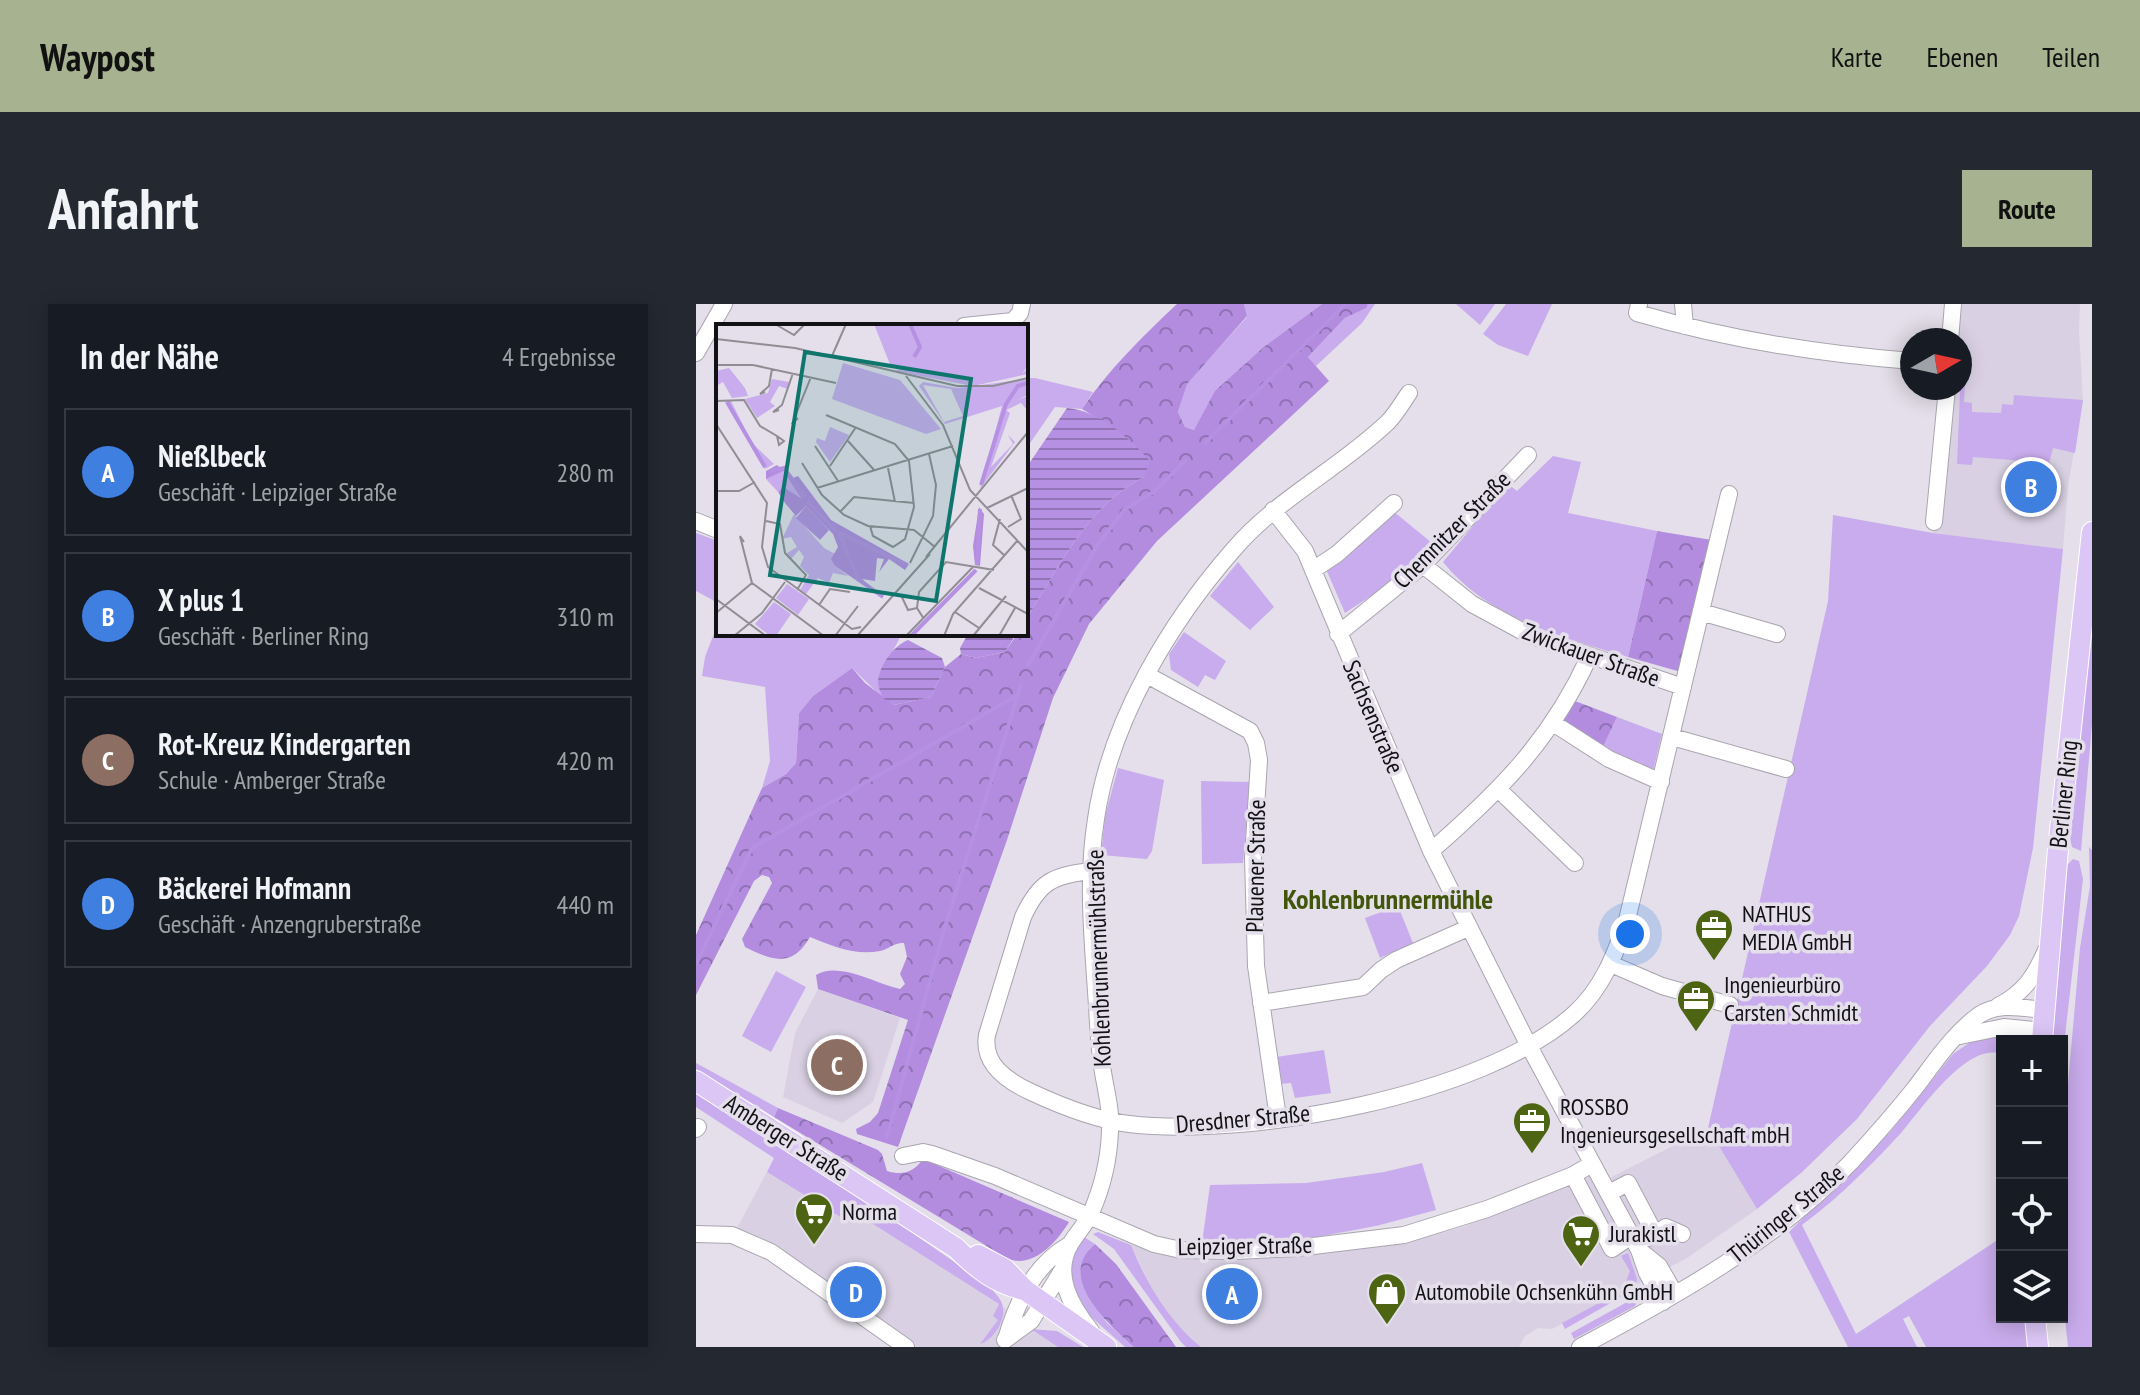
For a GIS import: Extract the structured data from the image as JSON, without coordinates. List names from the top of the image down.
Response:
{
  "streets": {
    "main road": ["Berliner Ring", "Amberger Straße"],
    "street": [
      "Chemnitzer Straße",
      "Zwickauer Straße",
      "Sachsenstraße",
      "Plauener Straße",
      "Kohlenbrunnermühlstraße",
      "Dresdner Straße",
      "Thüringer Straße",
      "Leipziger Straße"
    ]
  },
  "crossings": [
    ["Chemnitzer Straße", "Zwickauer Straße"],
    ["Chemnitzer Straße", "Sachsenstraße"],
    ["Zwickauer Straße", "Dresdner Straße"],
    ["Sachsenstraße", "Kohlenbrunnermühlstraße"],
    ["Sachsenstraße", "Dresdner Straße"],
    ["Sachsenstraße", "Thüringer Straße"],
    ["Sachsenstraße", "Leipziger Straße"],
    ["Berliner Ring", "Thüringer Straße"],
    ["Plauener Straße", "Kohlenbrunnermühlstraße"],
    ["Plauener Straße", "Dresdner Straße"],
    ["Kohlenbrunnermühlstraße", "Dresdner Straße"],
    ["Kohlenbrunnermühlstraße", "Amberger Straße"],
    ["Kohlenbrunnermühlstraße", "Leipziger Straße"]
  ],
  "districts": ["Kohlenbrunnermühle"],
  "places": {
    "office": ["NATHUS MEDIA GmbH", "Ingenieurbüro Carsten Schmidt", "ROSSBO Ingenieursgesellschaft mbH"],
    "supermarket": ["Norma", "Jurakistl"],
    "shop": ["Automobile Ochsenkühn GmbH"]
  },
  "north": "right",
  "page": {
    "header": "Waypost",
    "nav": ["Karte", "Ebenen", "Teilen"],
    "buttons": "Route",
    "title": "Anfahrt",
    "heading": ["In der Nähe", "4 Ergebnisse"],
    "list": [
      {
        "mark": "A",
        "name": "Nießlbeck",
        "note": "Geschäft · Leipziger Straße",
        "value": "280 m"
      },
      {
        "mark": "B",
        "name": "X plus 1",
        "note": "Geschäft · Berliner Ring",
        "value": "310 m"
      },
      {
        "mark": "C",
        "name": "Rot-Kreuz Kindergarten",
        "note": "Schule · Amberger Straße",
        "value": "420 m"
      },
      {
        "mark": "D",
        "name": "Bäckerei Hofmann",
        "note": "Geschäft · Anzengruberstraße",
        "value": "440 m"
      }
    ],
    "pins": [
      "B",
      "C",
      "D",
      "A"
    ],
    "map_buttons": ["+", "−"]
  }
}
